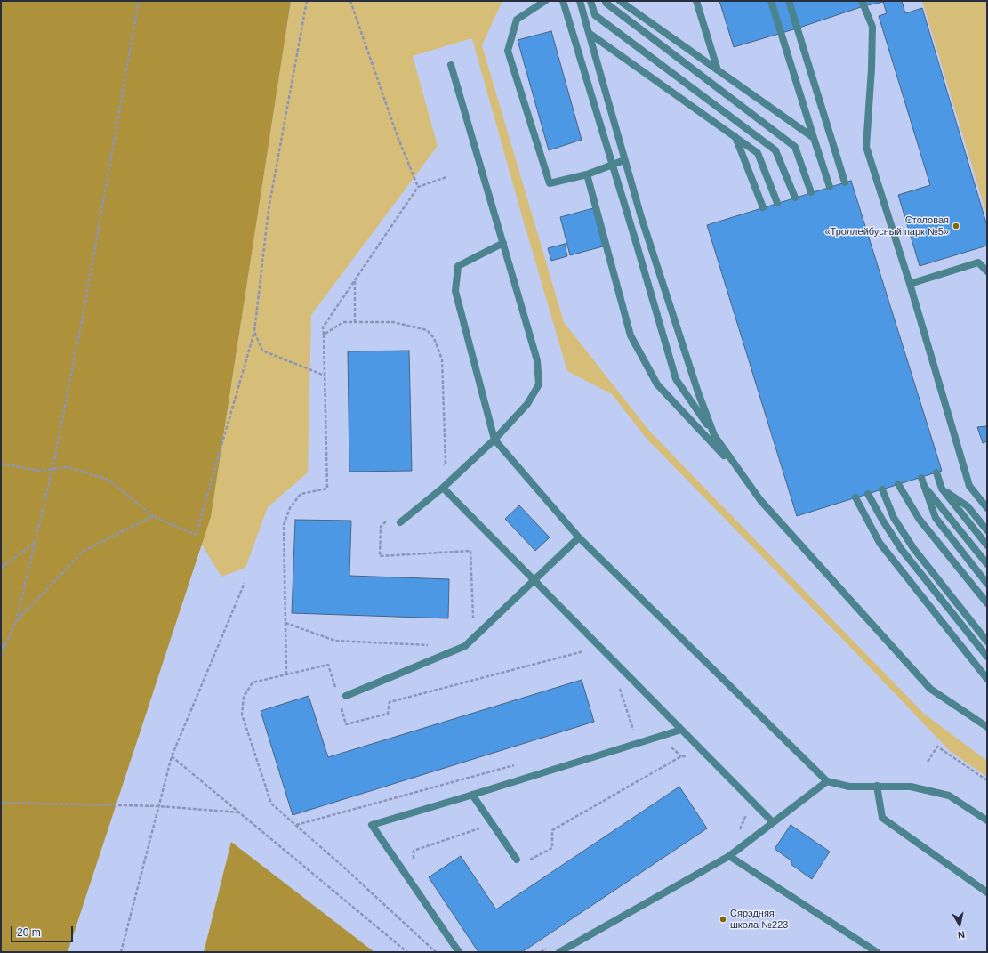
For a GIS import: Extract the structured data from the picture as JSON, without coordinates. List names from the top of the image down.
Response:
{
  "places": ["Столовая «Троллейбусный парк №5»", "Сярэдняя школа №223"],
  "scale_bar": "20 m",
  "north": "bottom"
}
